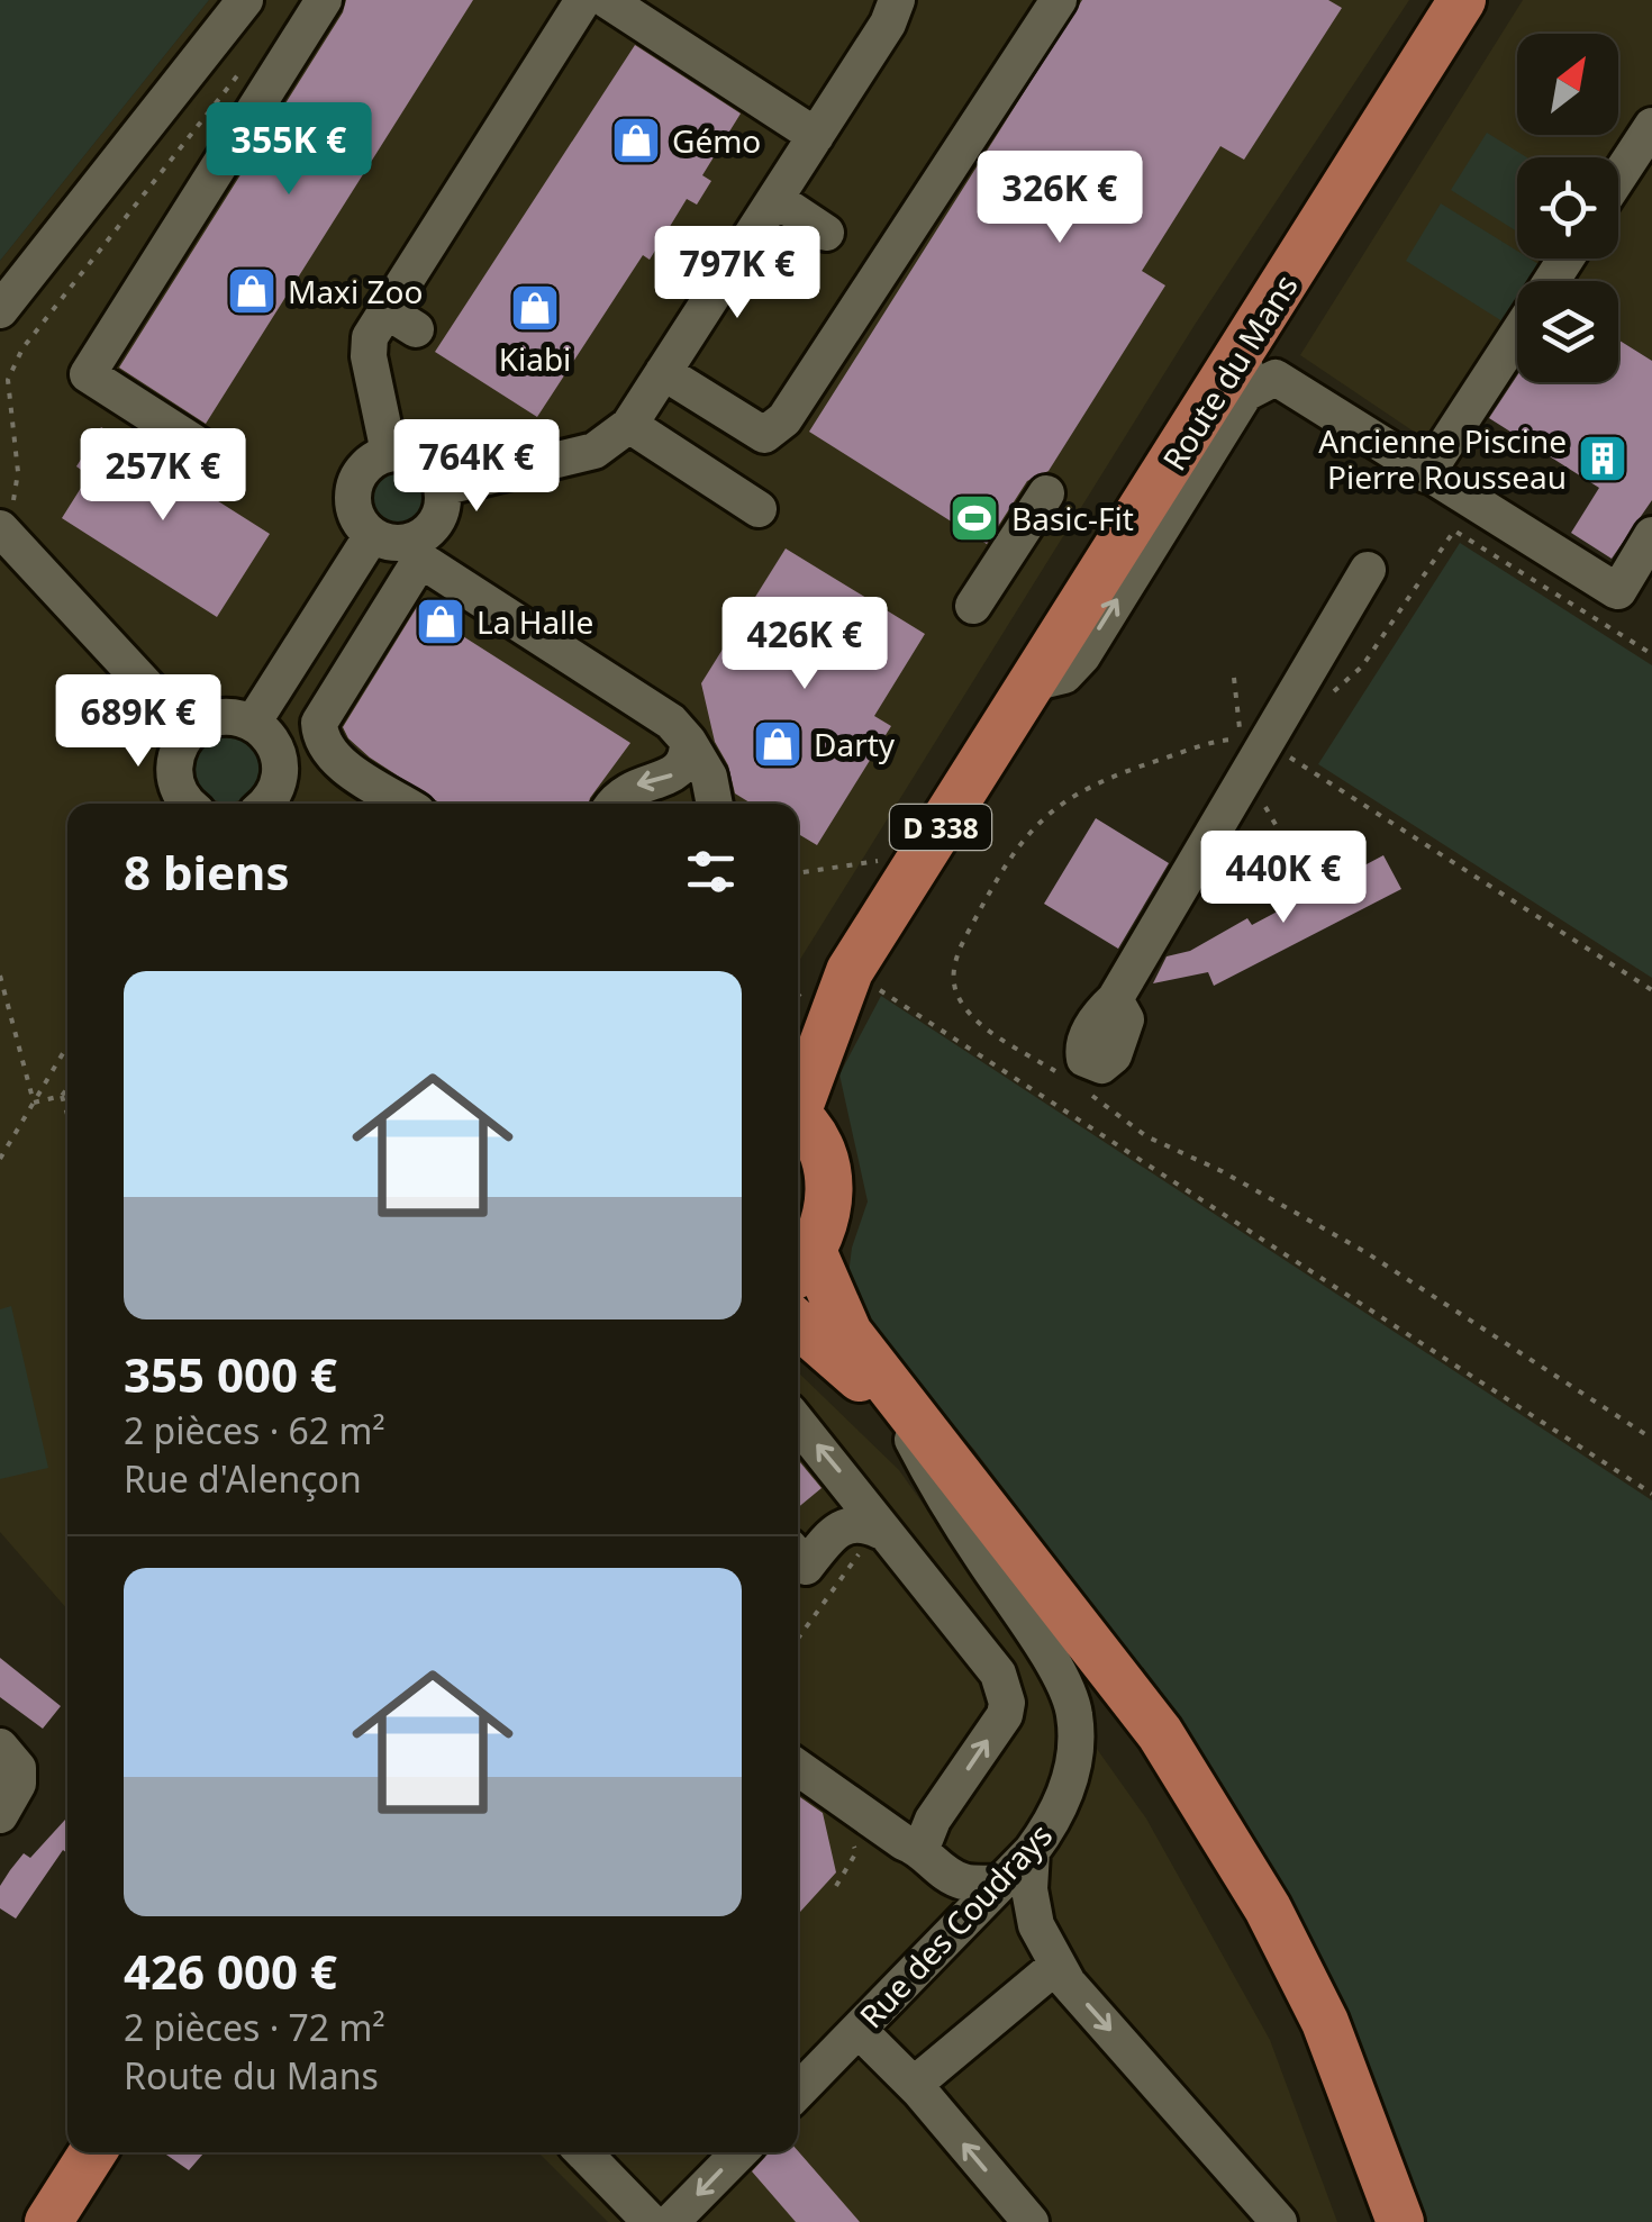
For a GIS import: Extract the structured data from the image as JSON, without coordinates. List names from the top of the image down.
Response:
{
  "streets": {
    "main road": ["Route du Mans", "D 338"],
    "street": ["Rue des Coudrays"]
  },
  "places": {
    "shop": [
      "Gémo",
      "Maxi Zoo",
      "Kiabi",
      "La Halle",
      "Darty"
    ],
    "building": ["Ancienne Piscine Pierre Rousseau"],
    "sports": ["Basic-Fit"]
  },
  "north": "top right",
  "page": {
    "price": [
      "355K €",
      "326K €",
      "797K €",
      "764K €",
      "257K €",
      "426K €",
      "689K €",
      "440K €"
    ],
    "heading": "8 biens",
    "list": [
      {
        "name": "355 000 €",
        "note": "2 pièces · 62 m² · Rue d'Alençon"
      },
      {
        "name": "426 000 €",
        "note": "2 pièces · 72 m² · Route du Mans"
      }
    ]
  }
}
